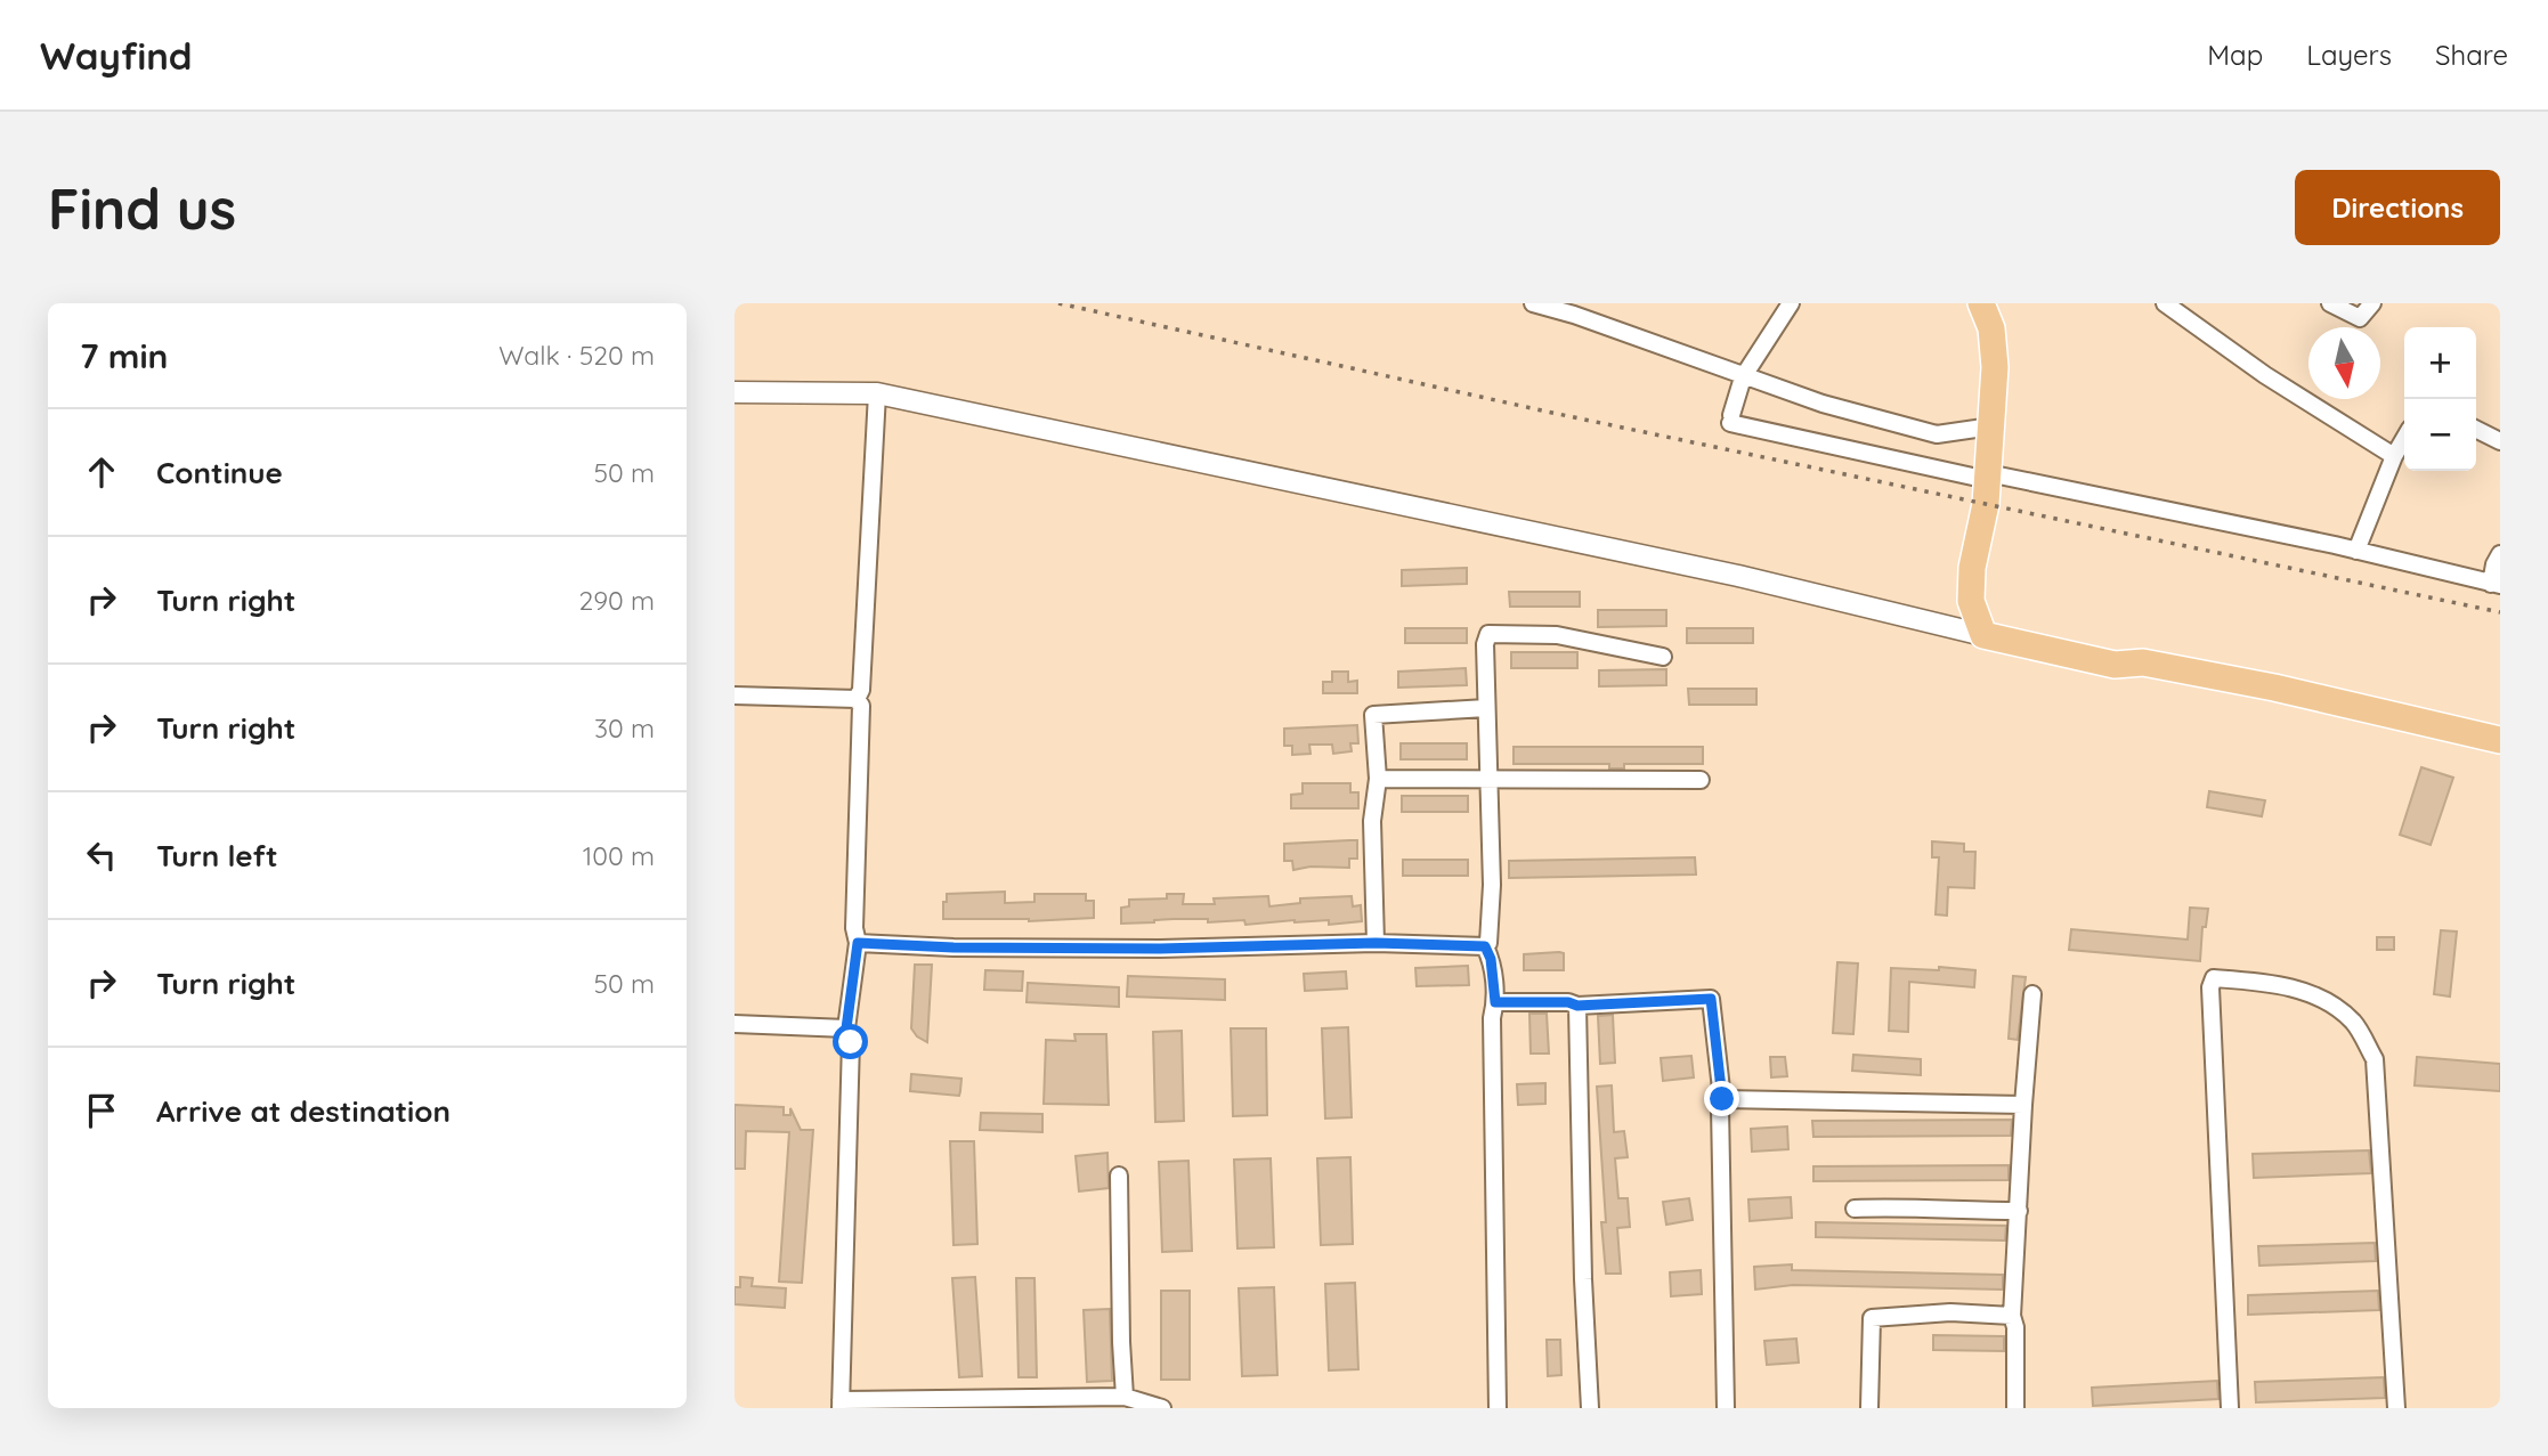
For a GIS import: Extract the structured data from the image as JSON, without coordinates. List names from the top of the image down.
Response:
{
  "north": "bottom",
  "page": {
    "header": "Wayfind",
    "nav": ["Map", "Layers", "Share"],
    "buttons": "Directions",
    "title": "Find us",
    "heading": ["7 min", "Walk · 520 m"],
    "map_buttons": ["+", "−"],
    "list": [
      ["Continue", "50 m"],
      ["Turn right", "290 m"],
      ["Turn right", "30 m"],
      ["Turn left", "100 m"],
      ["Turn right", "50 m"],
      "Arrive at destination"
    ]
  }
}
